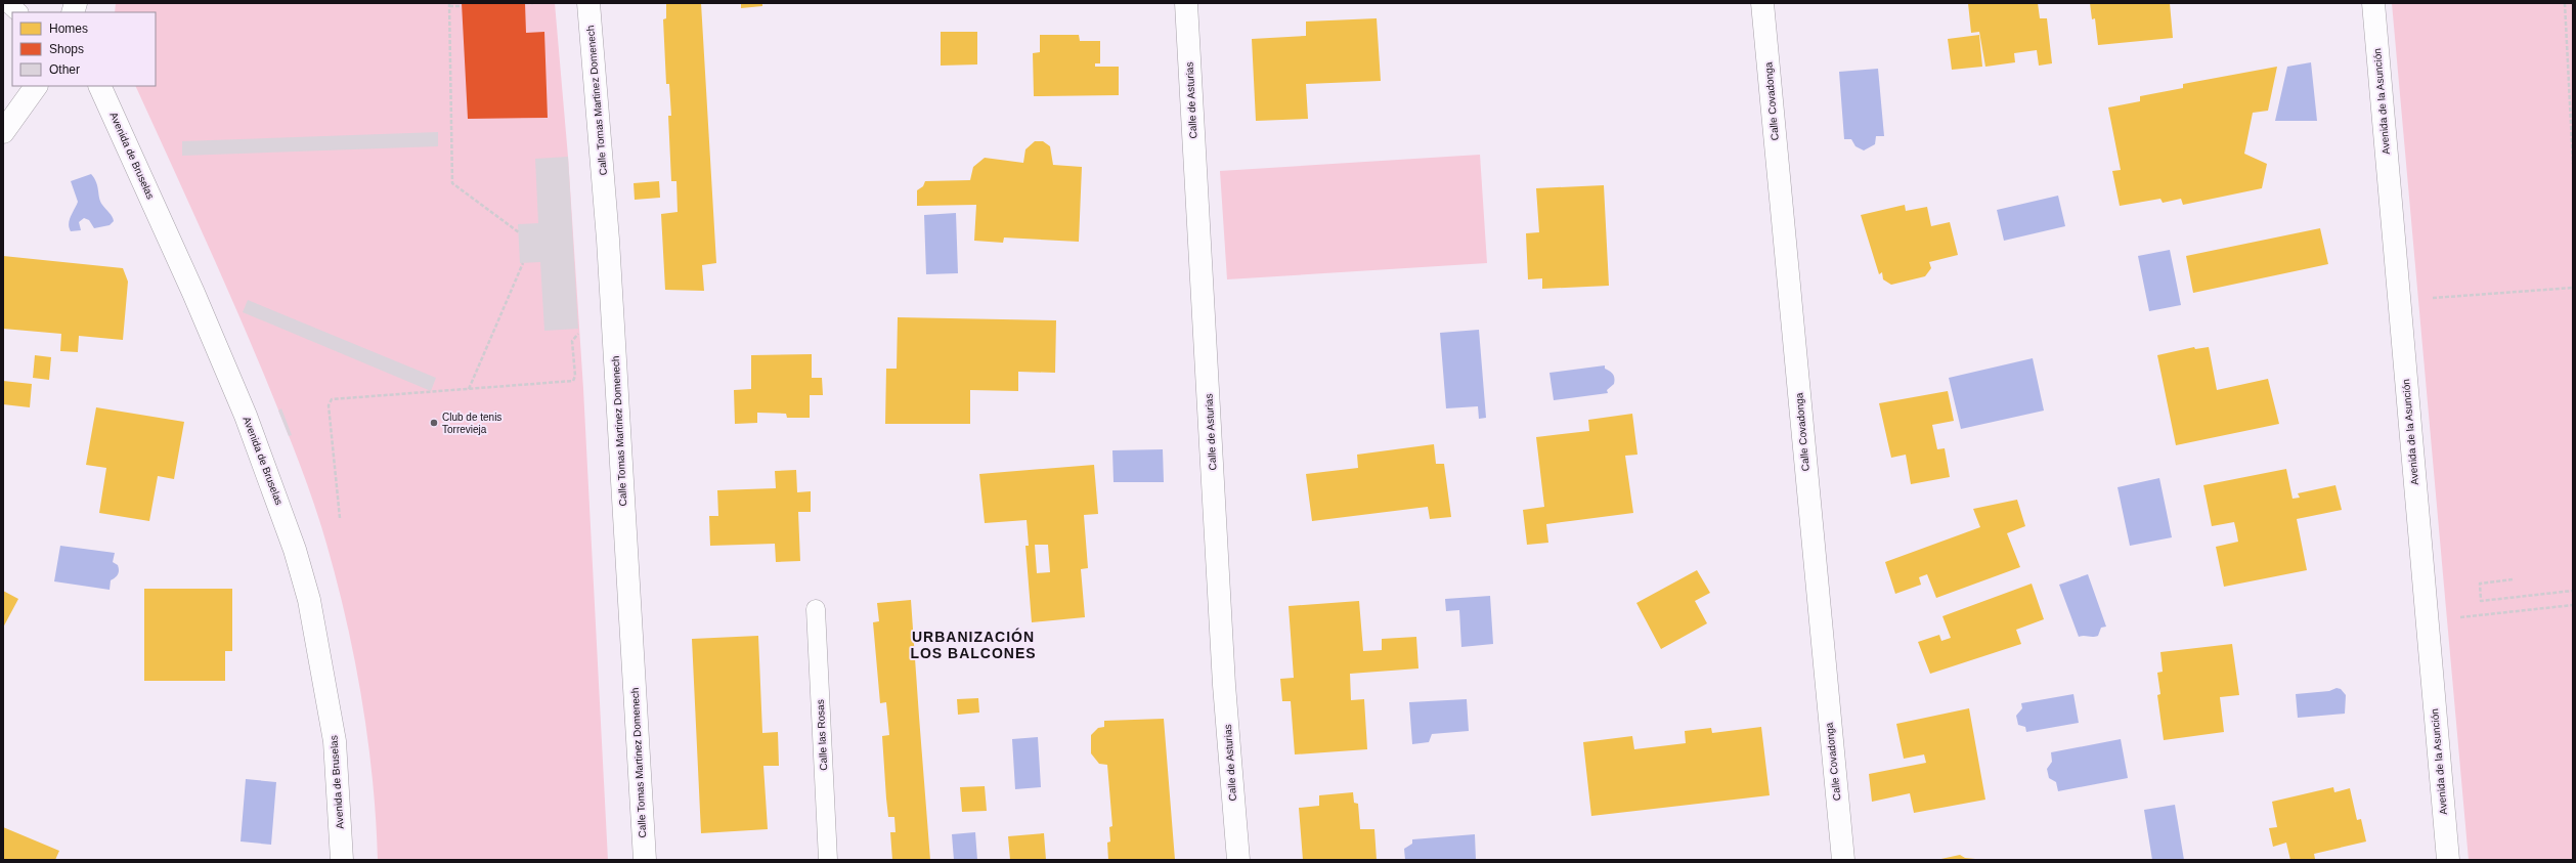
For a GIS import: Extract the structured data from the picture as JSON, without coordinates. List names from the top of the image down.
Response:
{
  "streets": {
    "street": [
      "Calle Tomas Martinez Domenech",
      "Calle de Asturias",
      "Calle Covadonga",
      "Avenida de la Asunción",
      "Avenida de Bruselas"
    ],
    "lane": ["Calle las Rosas"]
  },
  "districts": ["URBANIZACIÓN LOS BALCONES"],
  "places": ["Club de tenis Torrevieja"],
  "legend": ["Homes", "Shops", "Other"]
}
